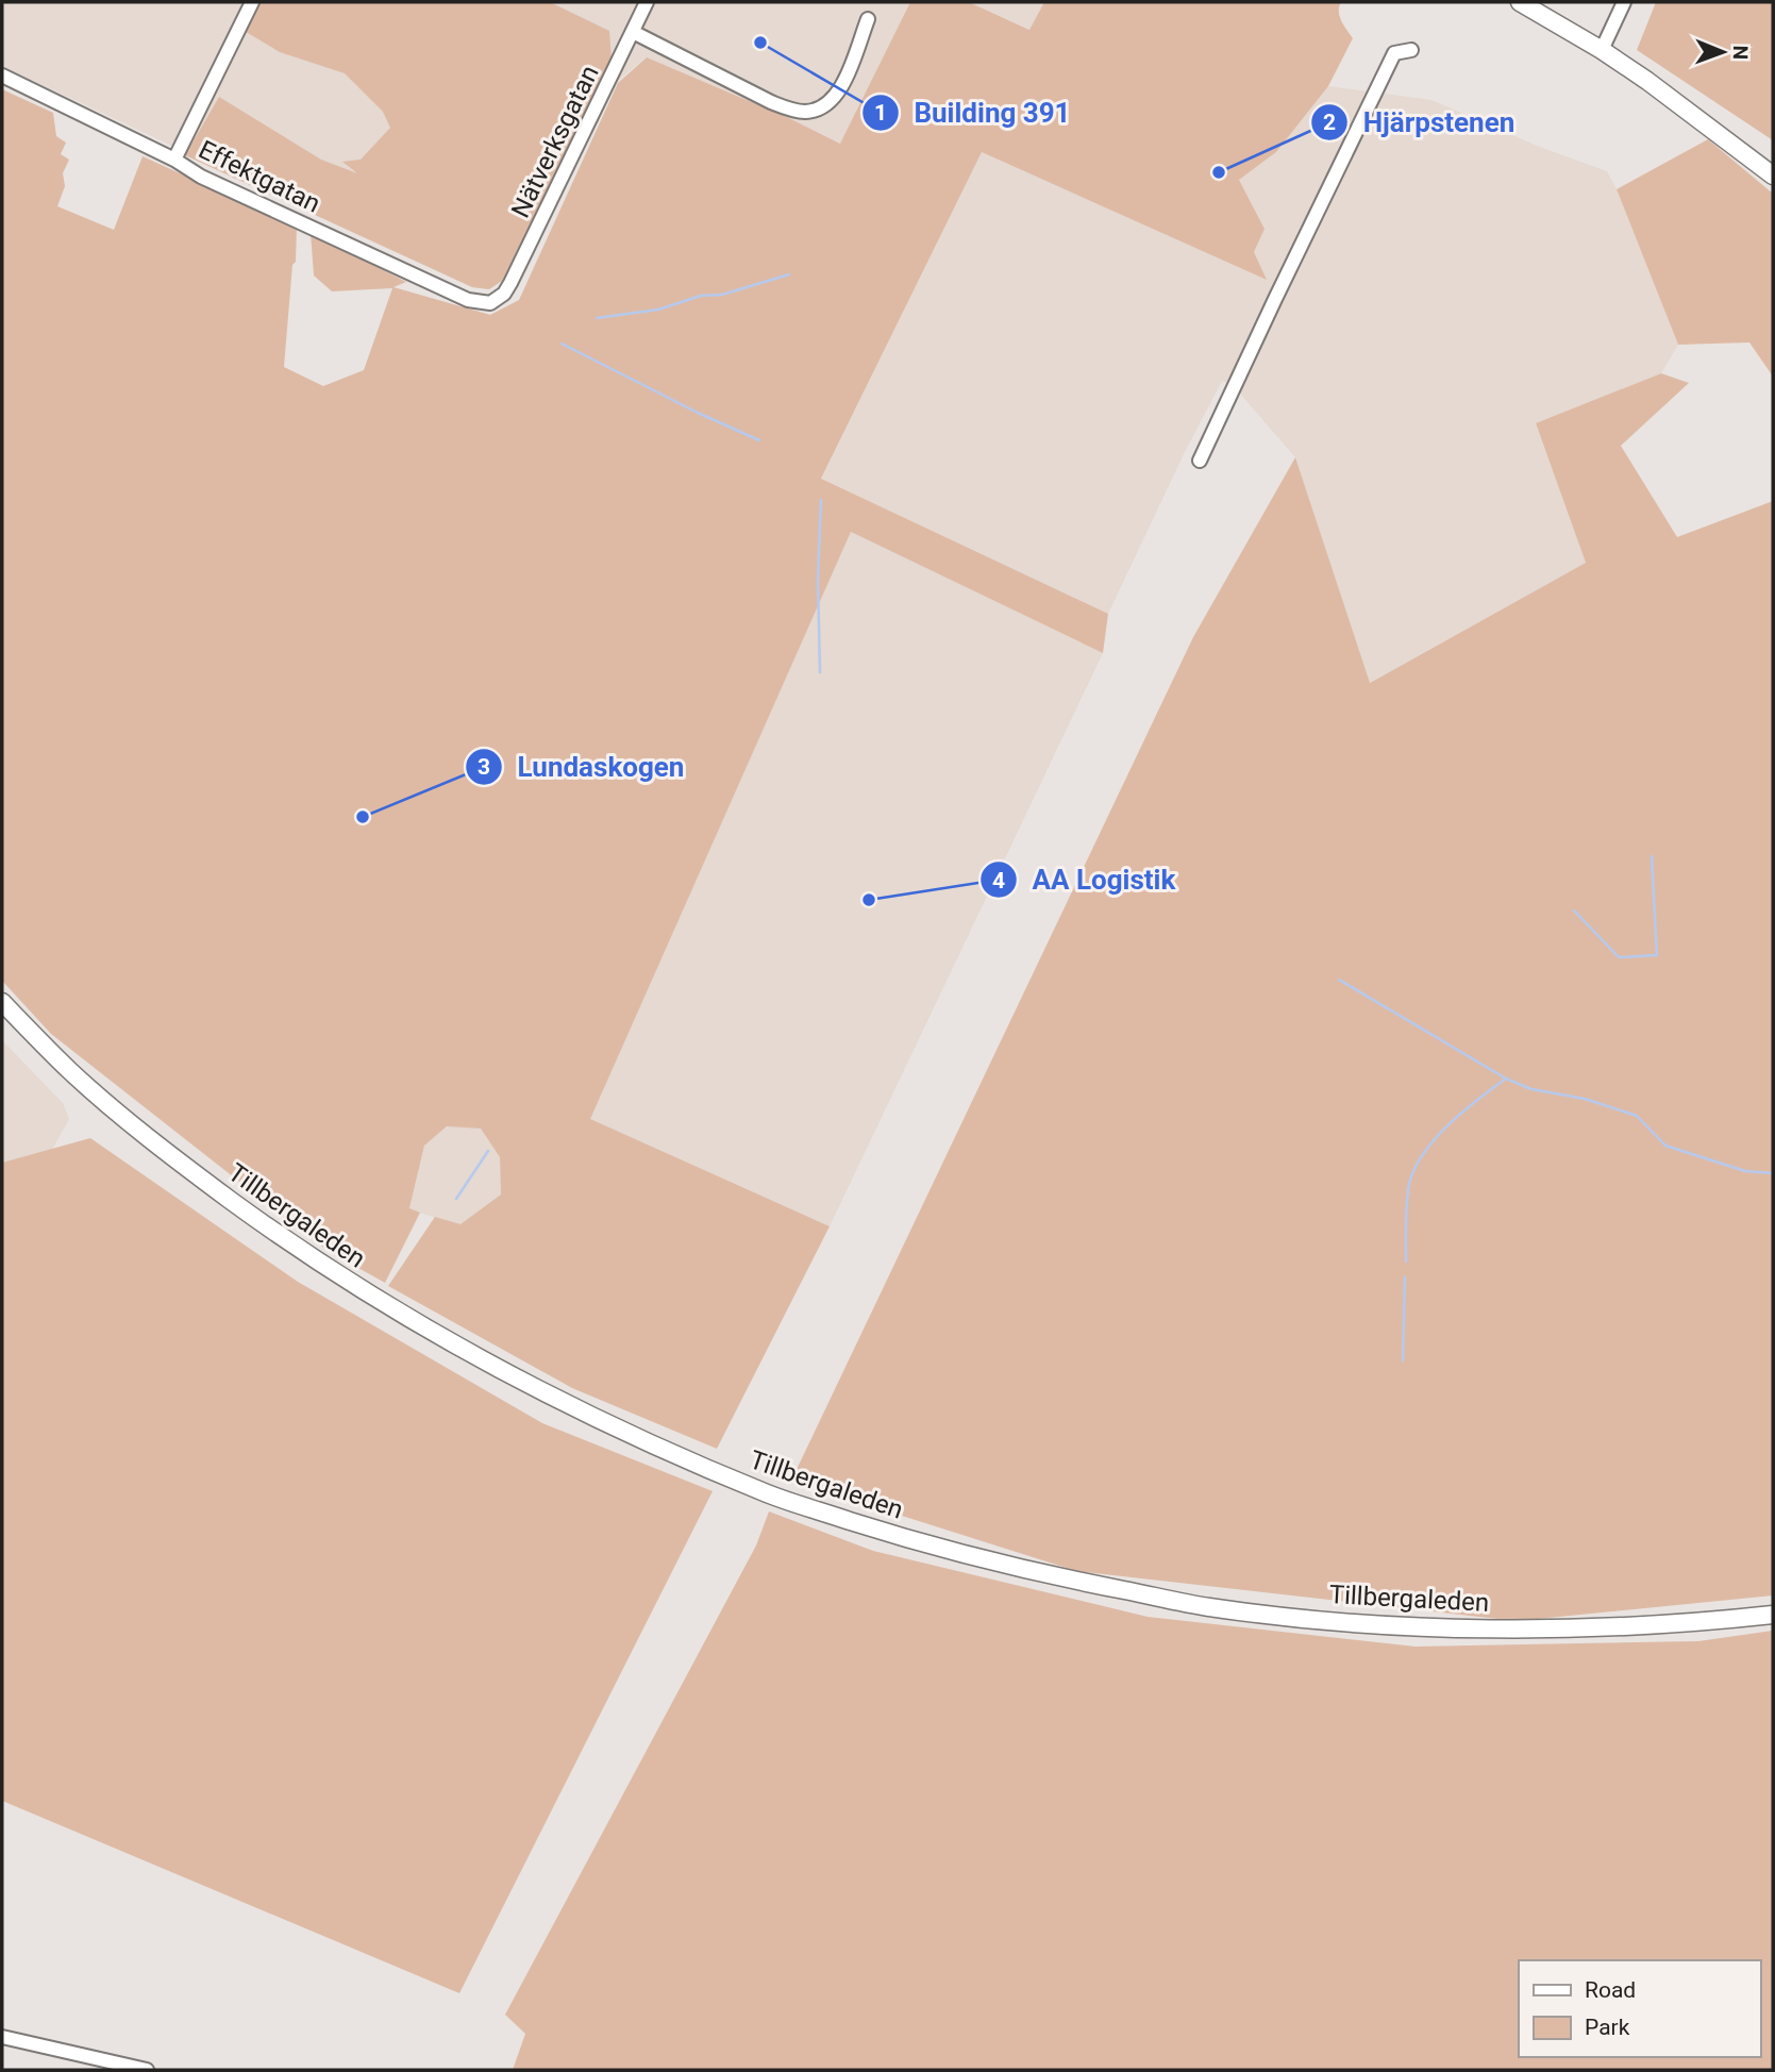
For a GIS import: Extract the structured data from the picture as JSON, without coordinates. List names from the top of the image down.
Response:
{
  "streets": {
    "main road": ["Tillbergaleden"],
    "street": ["Nätverksgatan", "Effektgatan"]
  },
  "crossings": [
    ["Nätverksgatan", "Effektgatan"]
  ],
  "places": [
    "Building 391",
    "Hjärpstenen",
    "Lundaskogen",
    "AA Logistik"
  ],
  "legend": ["Road", "Park"],
  "north": "right"
}
